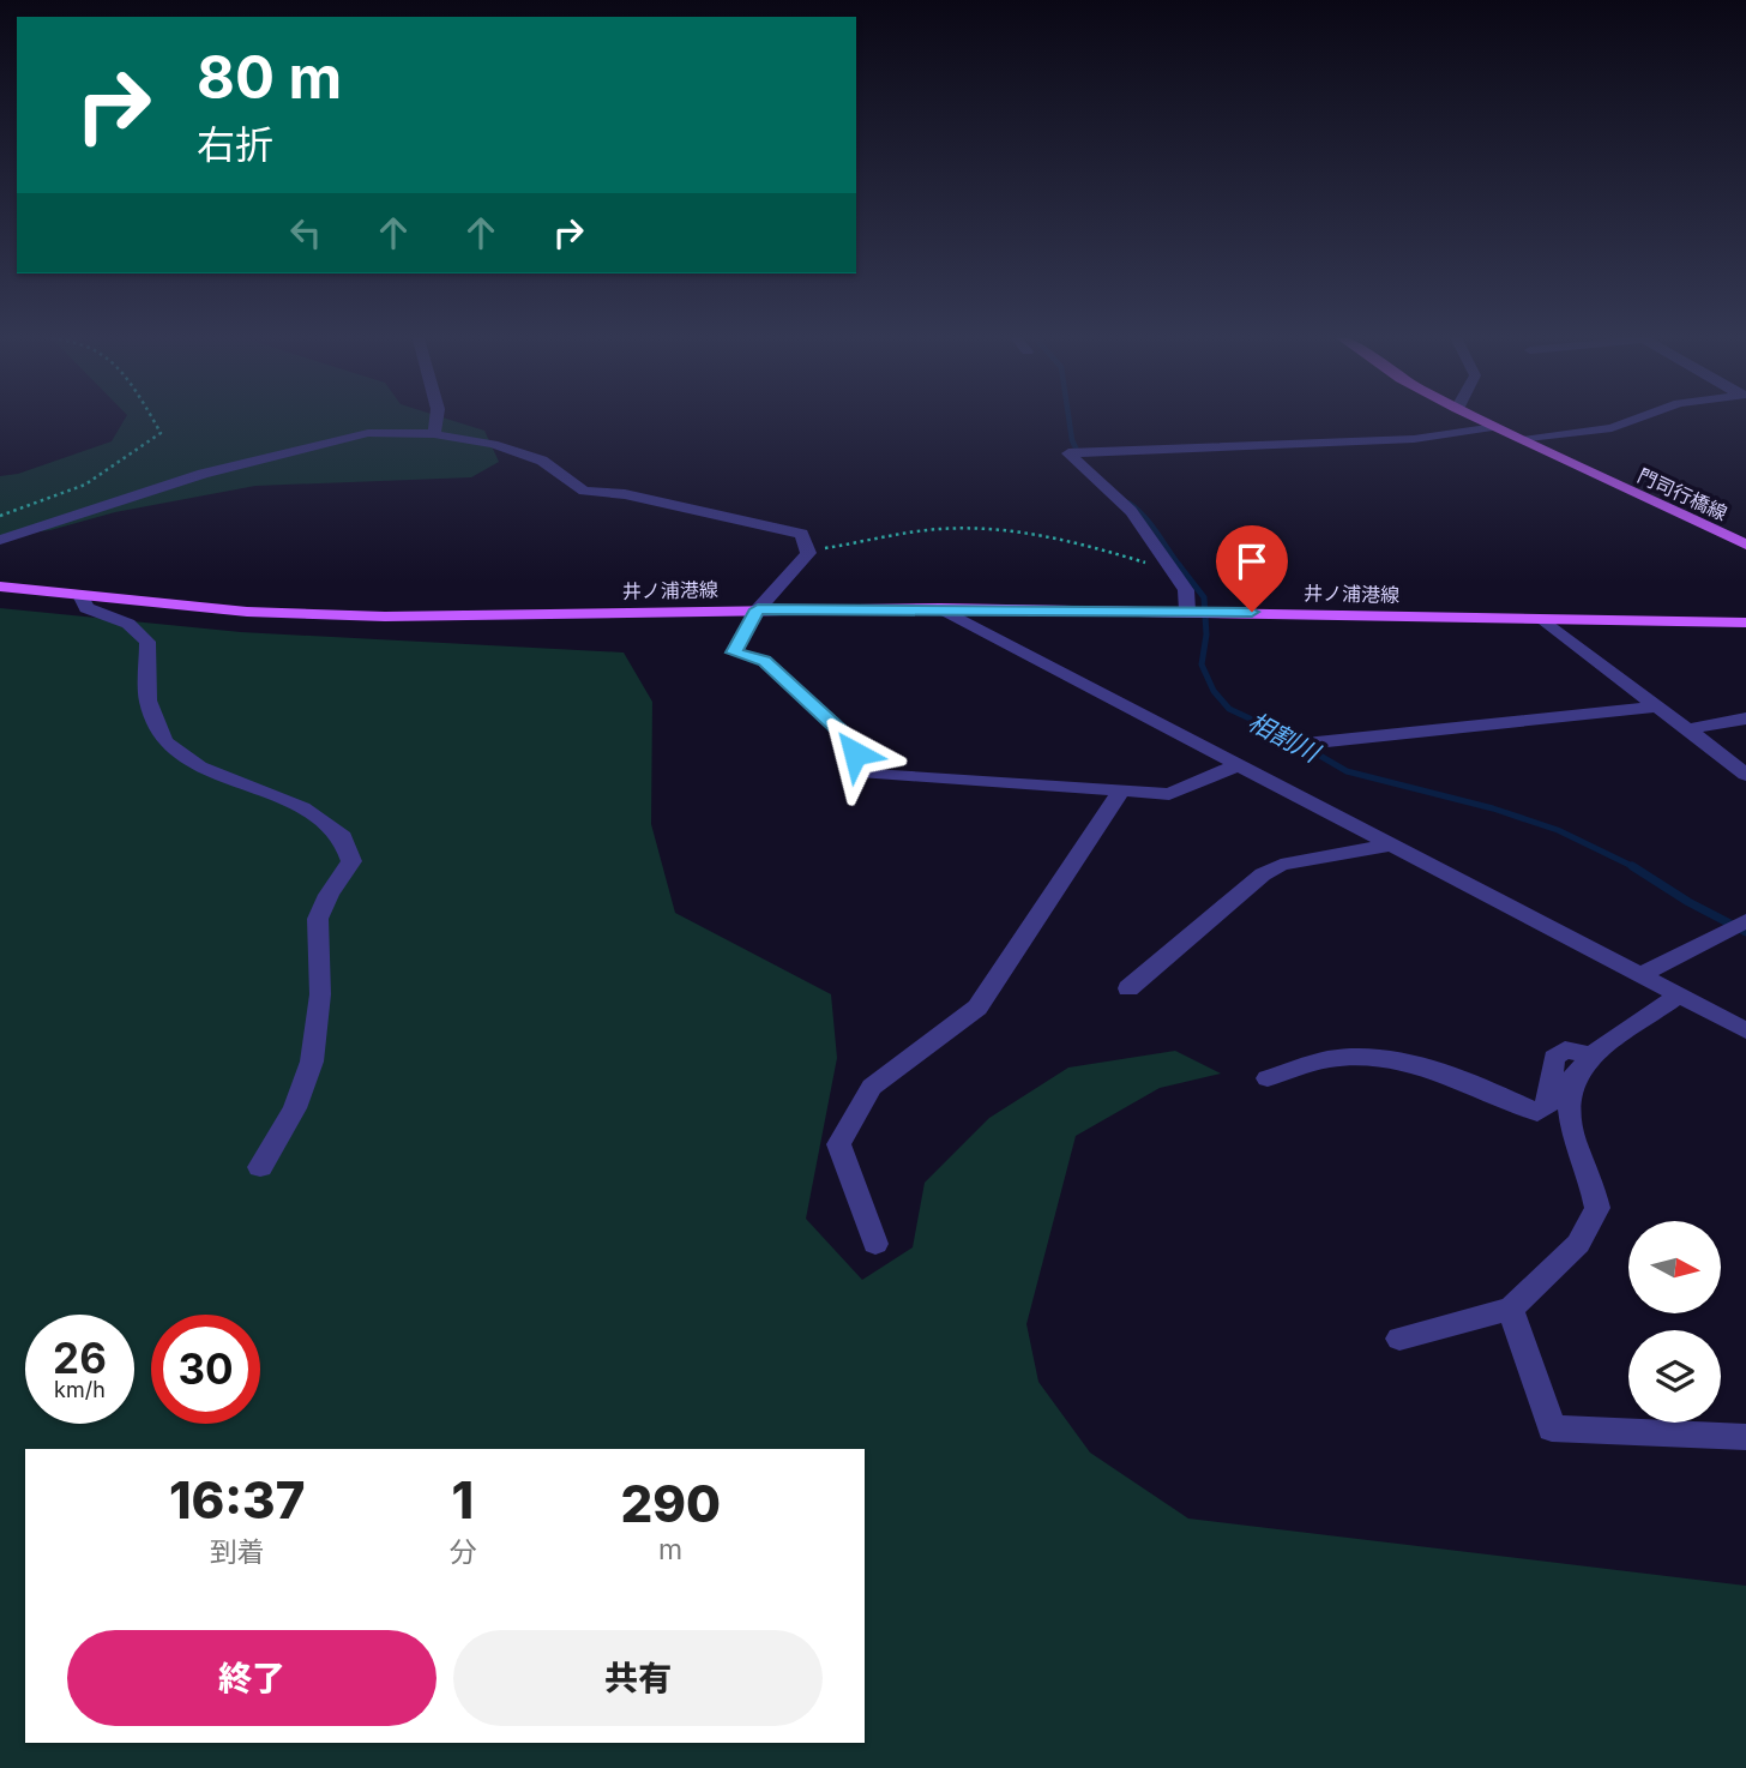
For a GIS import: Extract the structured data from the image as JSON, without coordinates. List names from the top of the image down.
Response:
{
  "streets": {
    "main road": ["門司行橋線", "井ノ浦港線"]
  },
  "water": ["相割川"],
  "north": "right",
  "page": {
    "turn": ["80 m", "右折"],
    "speed": "26 km/h",
    "limit": "30",
    "eta": [
      "16:37",
      "到着",
      "1",
      "分",
      "290",
      "m"
    ],
    "buttons": ["終了", "共有"]
  }
}
